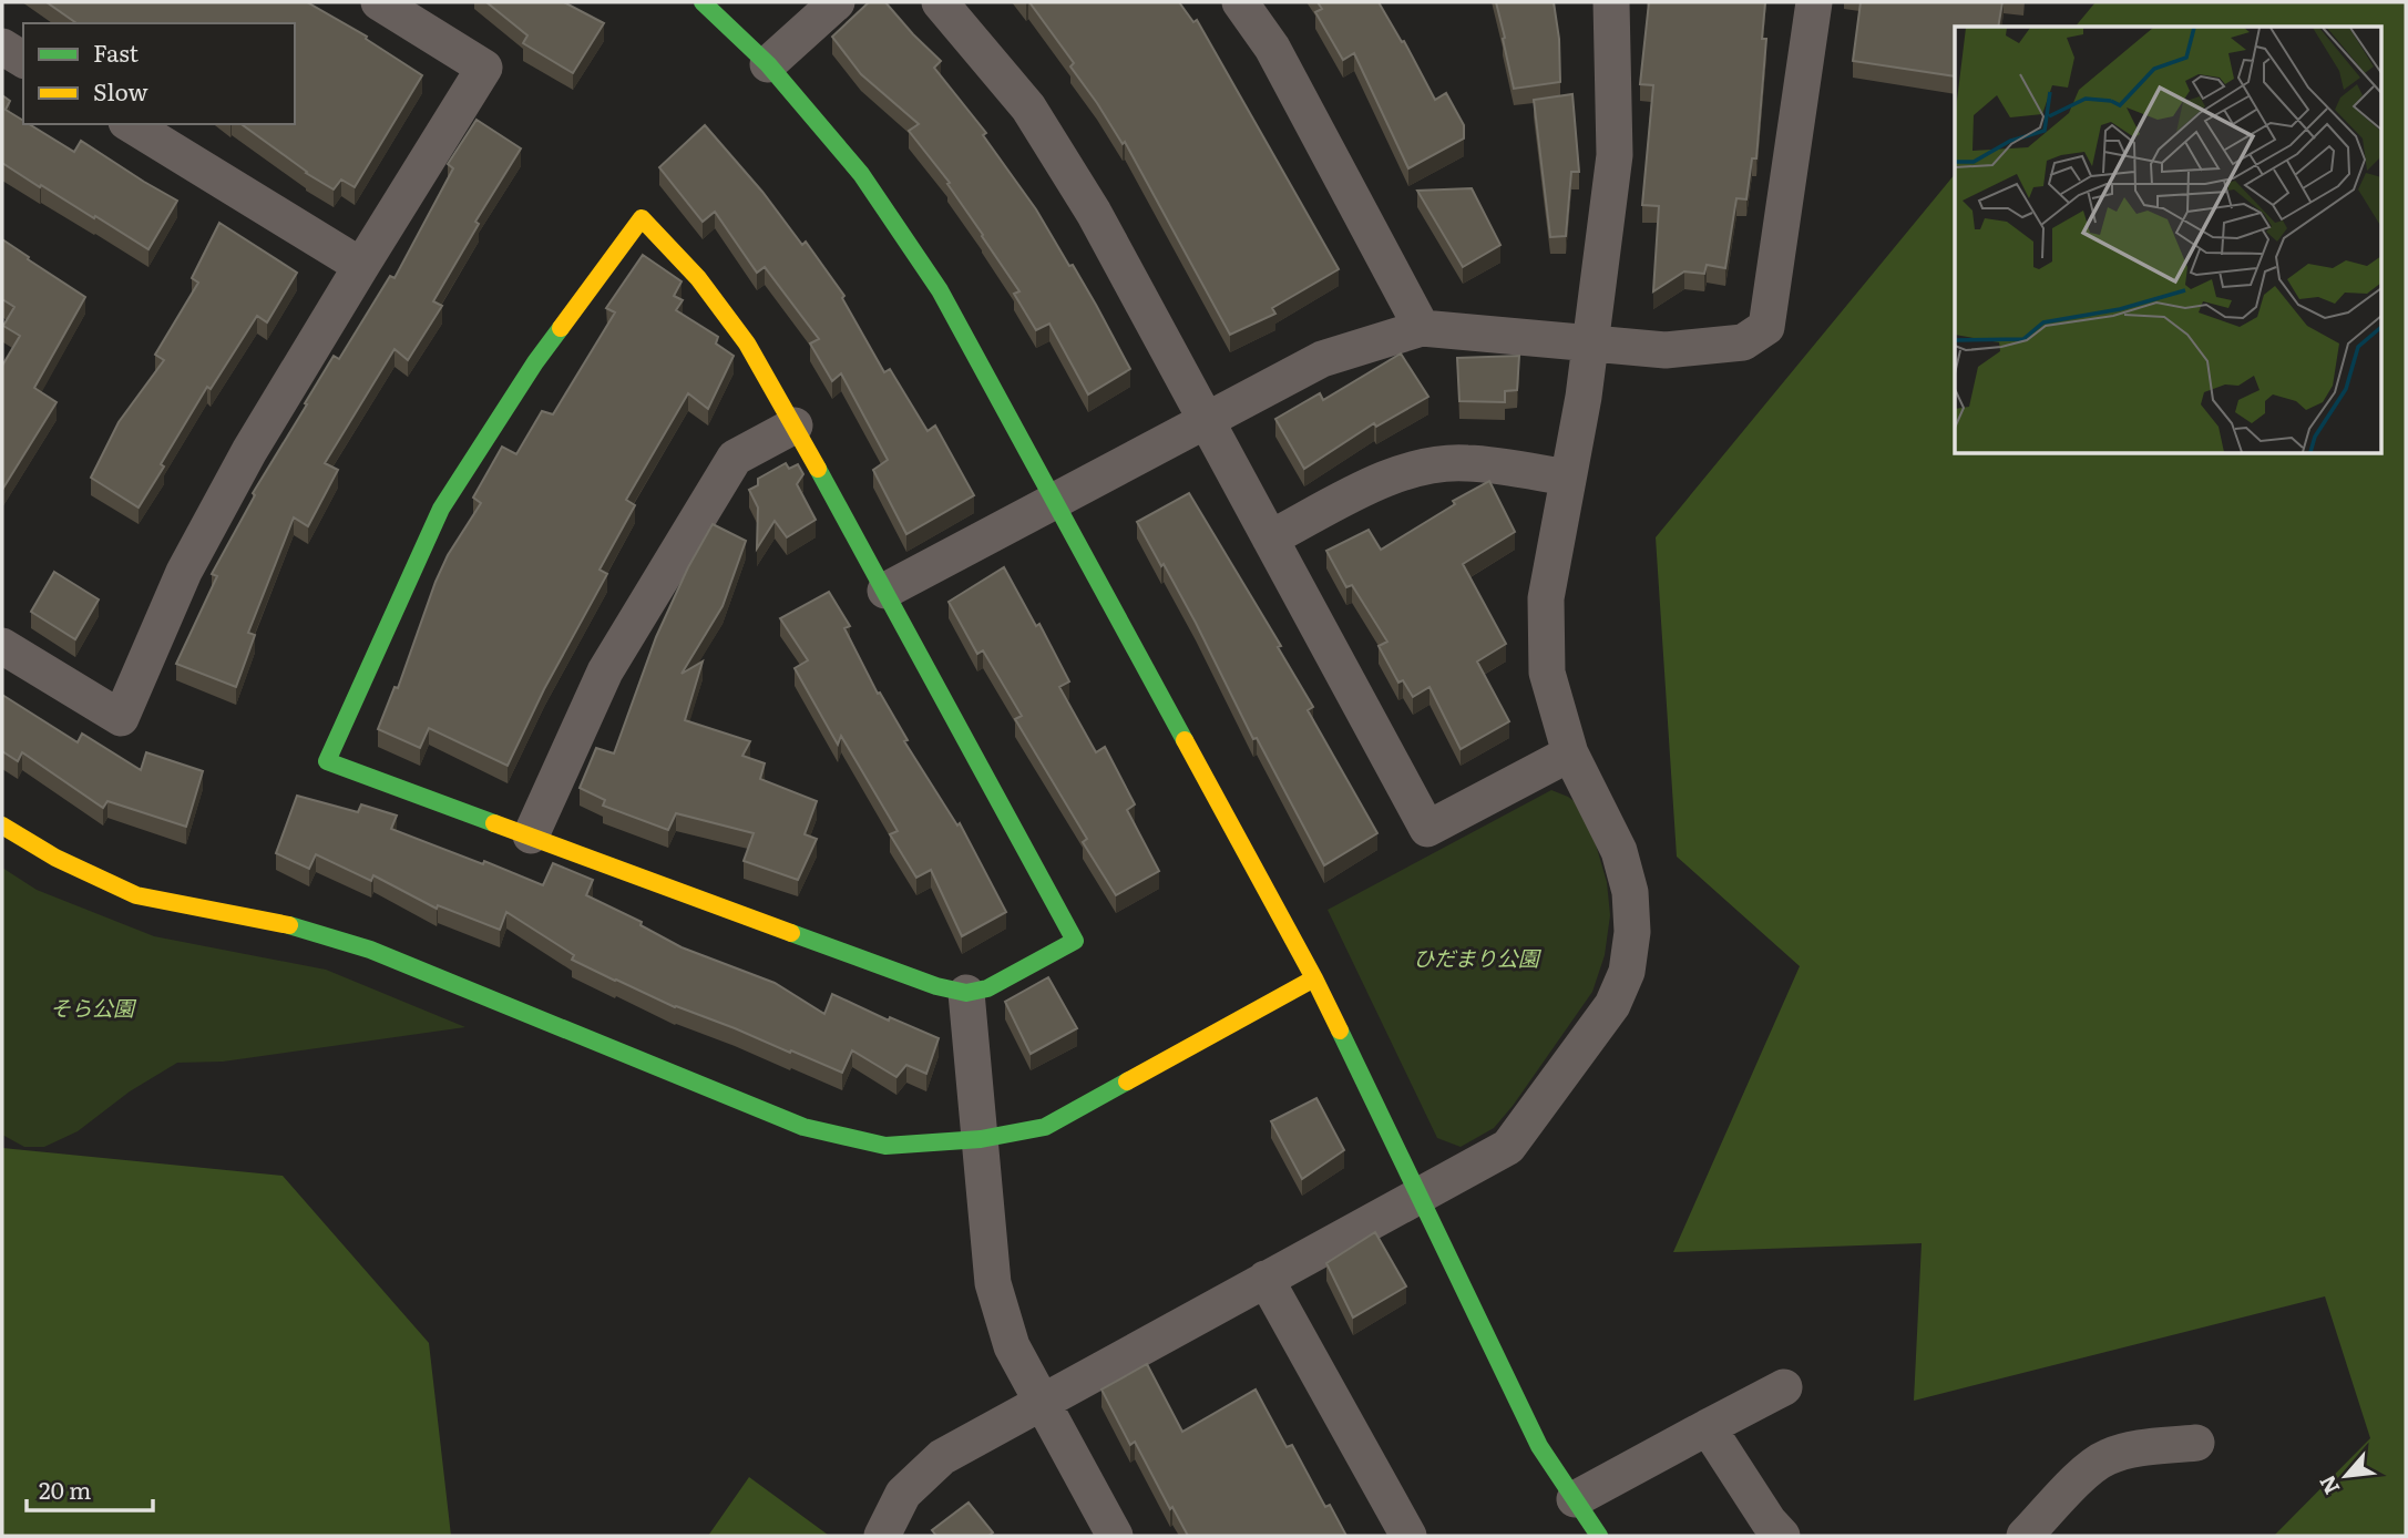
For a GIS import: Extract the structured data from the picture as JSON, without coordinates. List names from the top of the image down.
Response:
{
  "parks": ["ひだまり公園", "そら公園"],
  "legend": ["Fast", "Slow"],
  "scale_bar": "20 m",
  "north": "bottom left"
}
